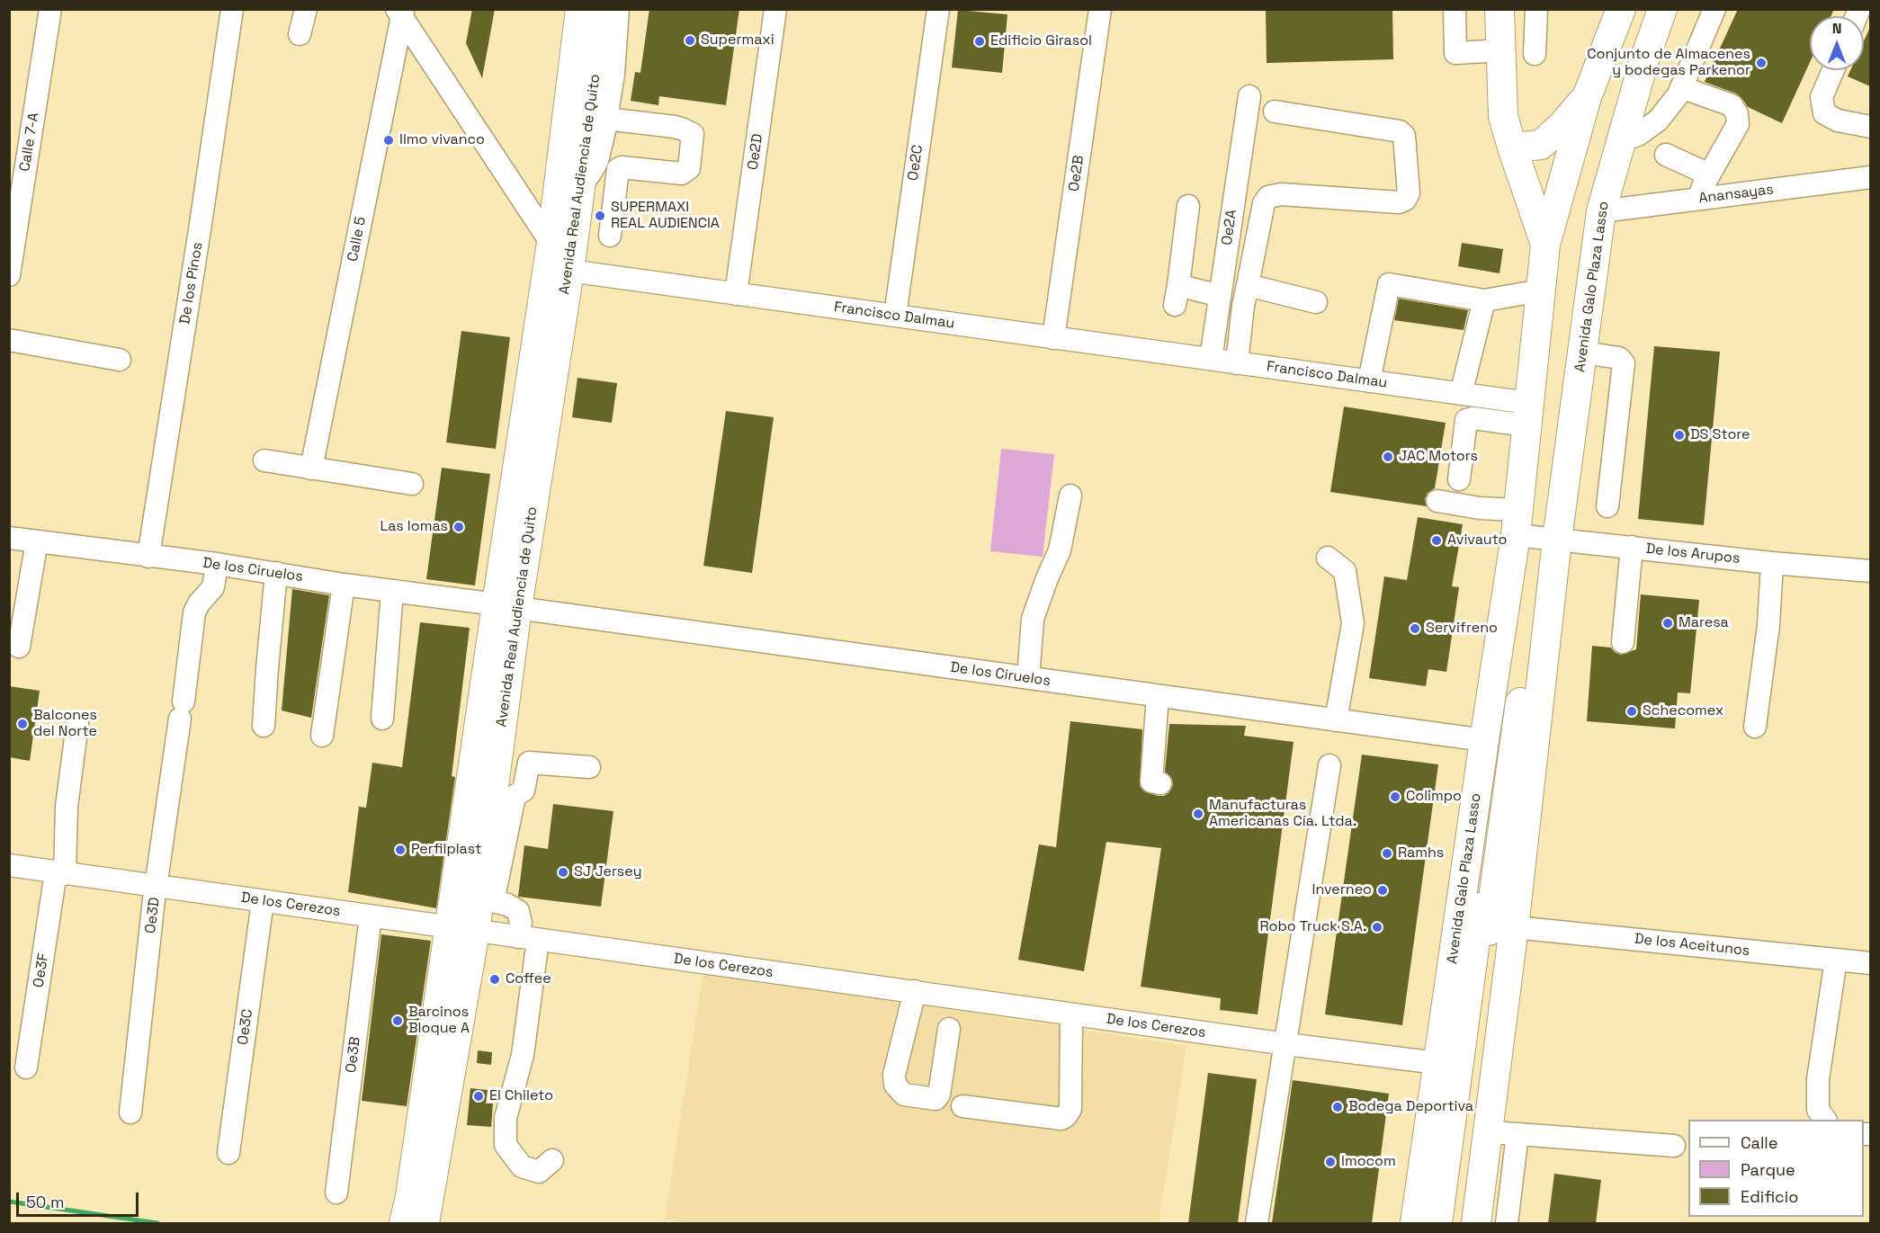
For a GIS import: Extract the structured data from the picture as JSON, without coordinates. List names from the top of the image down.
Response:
{
  "streets": {
    "main road": ["Avenida Real Audiencia de Quito", "Avenida Galo Plaza Lasso"],
    "street": [
      "Calle 7-A",
      "Oe2D",
      "Oe2C",
      "Oe2B",
      "Anansayas",
      "Oe2A",
      "Calle 5",
      "De los Pinos",
      "Francisco Dalmau",
      "De los Arupos",
      "De los Ciruelos",
      "De los Cerezos",
      "Oe3D",
      "De los Aceitunos",
      "Oe3F",
      "Oe3C",
      "Oe3B"
    ]
  },
  "crossings": [
    ["Oe2D", "Francisco Dalmau"],
    ["Oe2C", "Francisco Dalmau"],
    ["Oe2B", "Francisco Dalmau"],
    ["Avenida Real Audiencia de Quito", "Francisco Dalmau"],
    ["Avenida Real Audiencia de Quito", "De los Ciruelos"],
    ["Avenida Real Audiencia de Quito", "De los Cerezos"],
    ["Anansayas", "Avenida Galo Plaza Lasso"],
    ["Oe2A", "Francisco Dalmau"],
    ["De los Pinos", "De los Ciruelos"],
    ["Avenida Galo Plaza Lasso", "Francisco Dalmau"],
    ["Avenida Galo Plaza Lasso", "De los Arupos"],
    ["Avenida Galo Plaza Lasso", "De los Ciruelos"],
    ["Avenida Galo Plaza Lasso", "De los Cerezos"],
    ["Avenida Galo Plaza Lasso", "De los Aceitunos"],
    ["De los Ciruelos", "Oe3D"],
    ["De los Cerezos", "Oe3D"],
    ["De los Cerezos", "Oe3F"],
    ["De los Cerezos", "Oe3C"],
    ["De los Cerezos", "Oe3B"]
  ],
  "places": [
    "Supermaxi",
    "Edificio Girasol",
    "Conjunto de Almacenes y bodegas Parkenor",
    "Ilmo vivanco",
    "SUPERMAXI REAL AUDIENCIA",
    "DS Store",
    "JAC Motors",
    "Las lomas",
    "Avivauto",
    "Maresa",
    "Servifreno",
    "Schecomex",
    "Balcones del Norte",
    "Colimpo",
    "Manufacturas Americanas Cía. Ltda.",
    "Perfilplast",
    "Ramhs",
    "SJ Jersey",
    "Inverneo",
    "Robo Truck S.A.",
    "Coffee",
    "Barcinos Bloque A",
    "El Chileto",
    "Bodega Deportiva",
    "Imocom"
  ],
  "legend": ["Calle", "Parque", "Edificio"],
  "scale_bar": "50 m",
  "north": "top"
}
